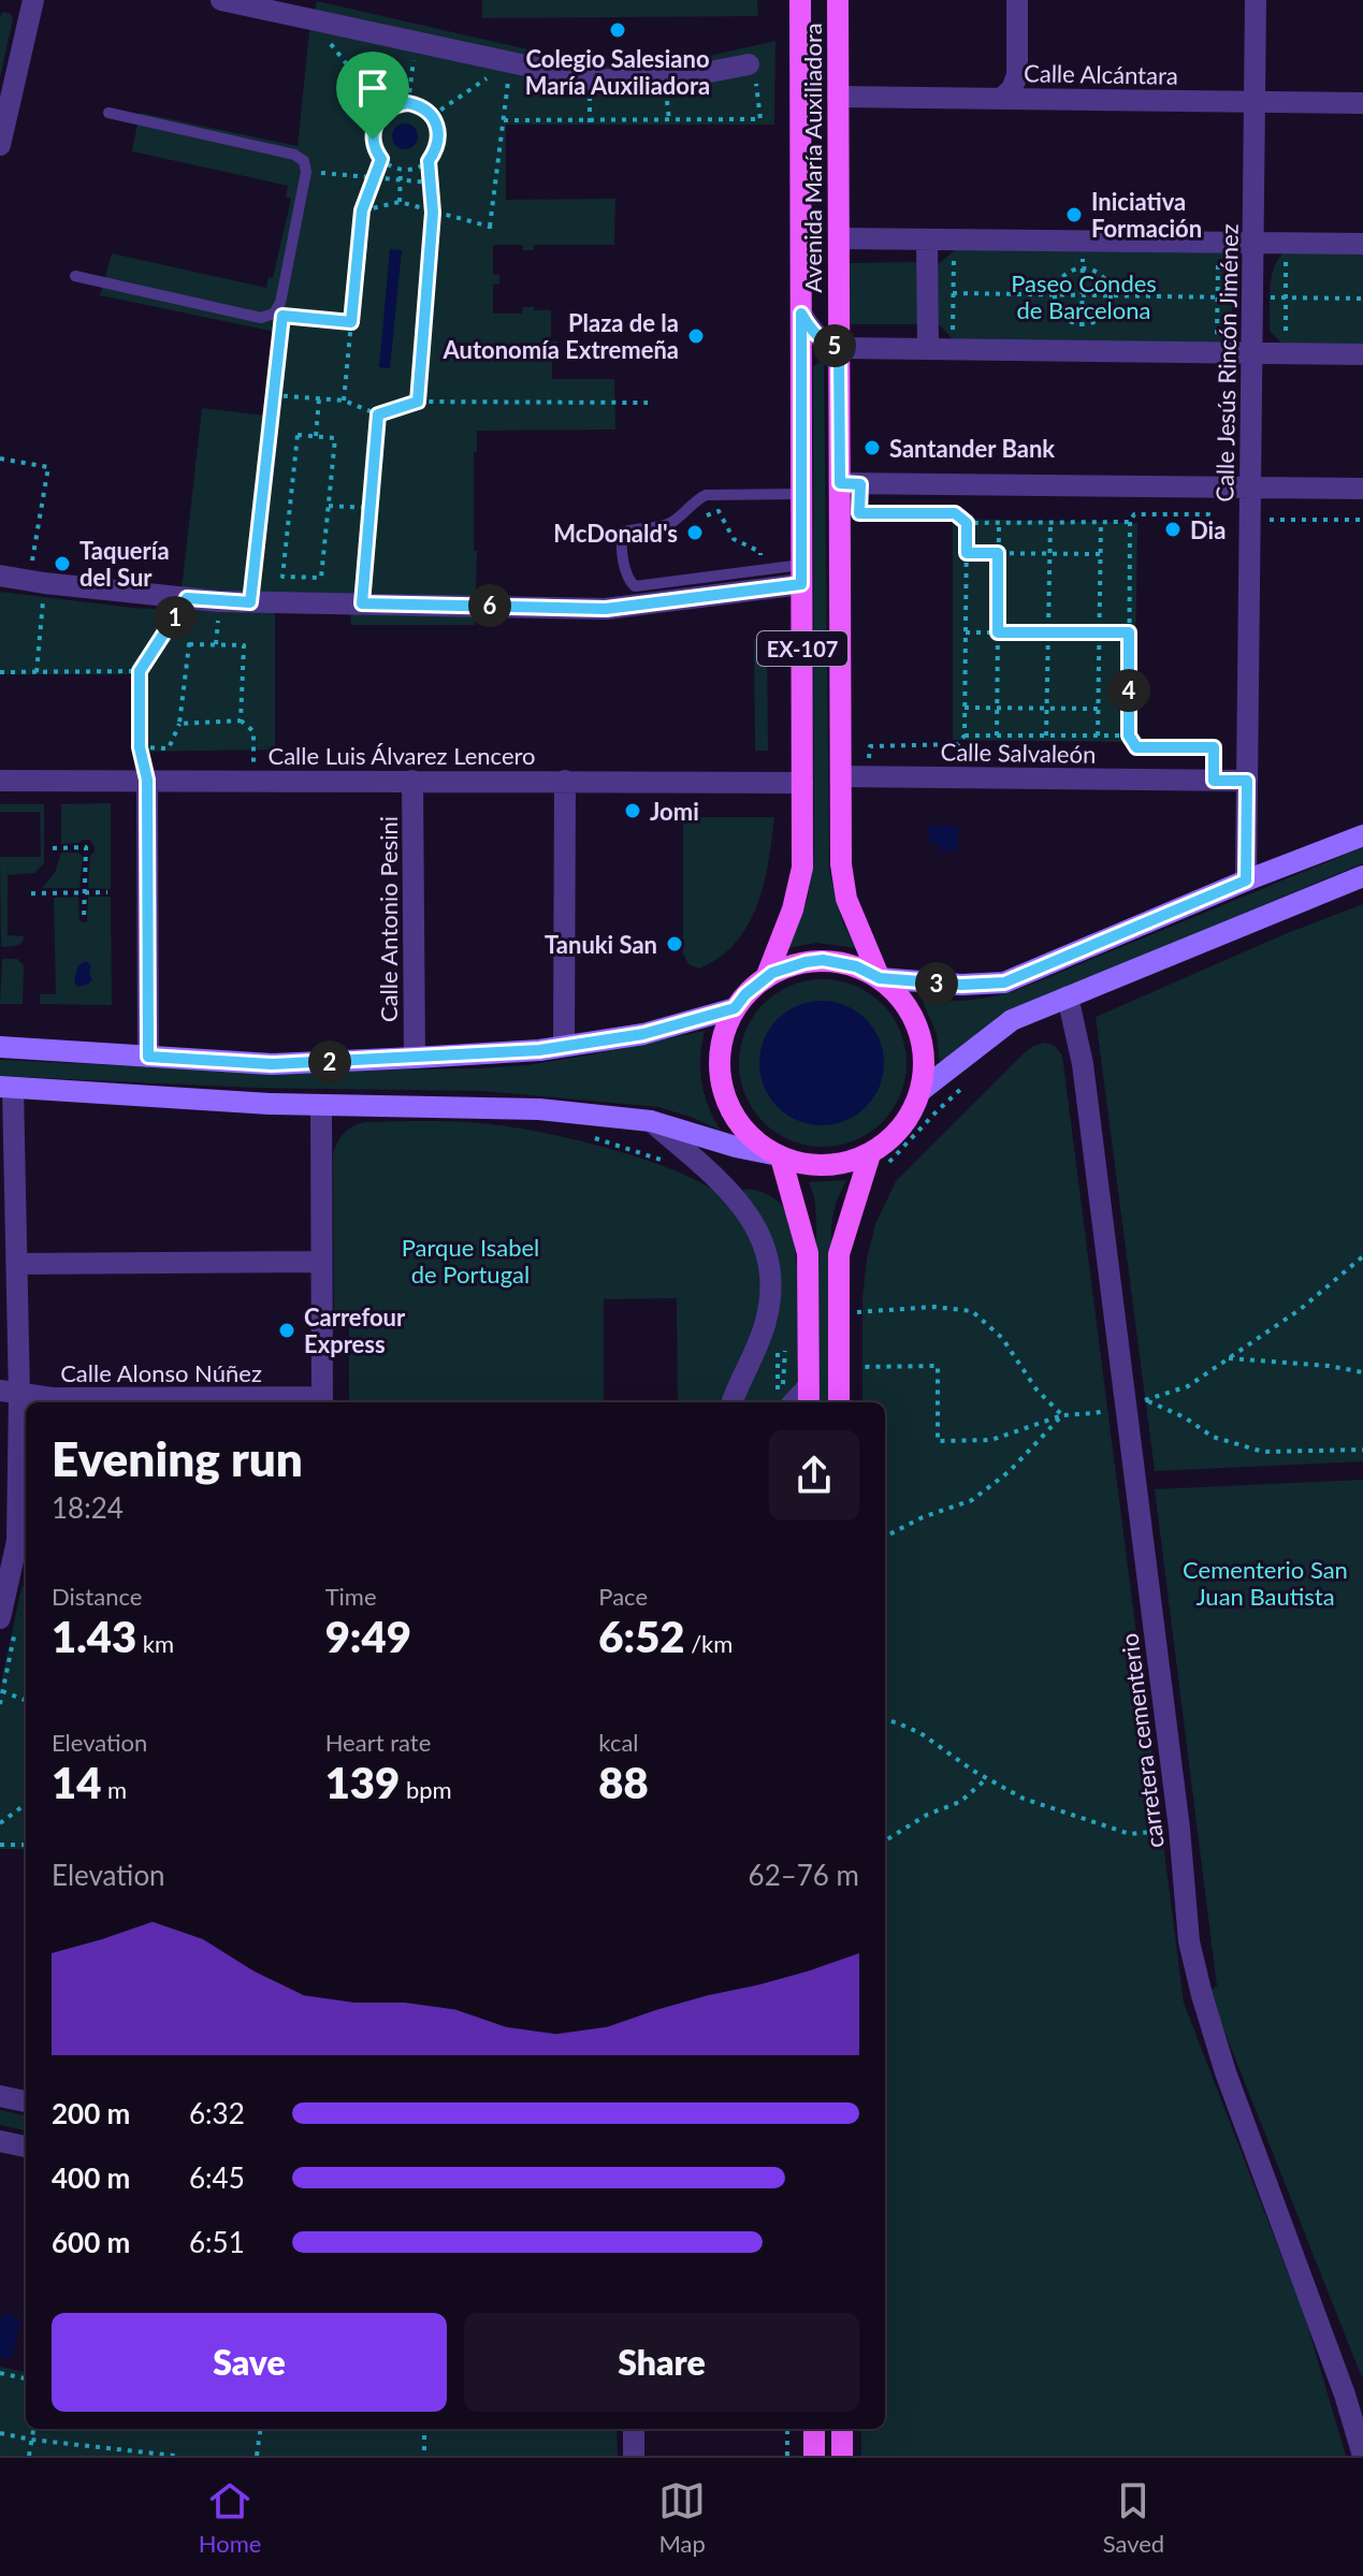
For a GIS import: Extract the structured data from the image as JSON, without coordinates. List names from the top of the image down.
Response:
{
  "streets": {
    "main road": ["Avenida María Auxiliadora", "EX-107"],
    "street": [
      "Calle Alcántara",
      "Calle Jesús Rincón Jiménez",
      "Calle Salvaleón",
      "Calle Luis Álvarez Lencero",
      "Calle Antonio Pesini",
      "Calle Alonso Núñez",
      "carretera cementerio"
    ]
  },
  "crossings": [
    ["Calle Alcántara", "Avenida María Auxiliadora"],
    ["Calle Alcántara", "Calle Jesús Rincón Jiménez"],
    ["Avenida María Auxiliadora", "EX-107"],
    ["Avenida María Auxiliadora", "Calle Salvaleón"],
    ["Avenida María Auxiliadora", "Calle Luis Álvarez Lencero"],
    ["Calle Jesús Rincón Jiménez", "Calle Salvaleón"],
    ["Calle Luis Álvarez Lencero", "Calle Antonio Pesini"]
  ],
  "parks": ["Paseo Condes de Barcelona", "Parque Isabel de Portugal", "Cementerio San Juan Bautista"],
  "places": [
    "Colegio Salesiano María Auxiliadora",
    "Iniciativa Formación",
    "Plaza de la Autonomía Extremeña",
    "Santander Bank",
    "Dia",
    "McDonald's",
    "Taquería del Sur",
    "Jomi",
    "Tanuki San",
    "Carrefour Express"
  ],
  "page": {
    "pins": [
      "5",
      "6",
      "1",
      "4",
      "3",
      "2"
    ],
    "heading": ["Evening run", "18:24"],
    "stats": [
      ["Distance", "1.43 km"],
      ["Time", "9:49"],
      ["Pace", "6:52 /km"],
      ["Elevation", "14 m"],
      ["Heart rate", "139 bpm"],
      ["kcal", "88"]
    ],
    "chart": ["Elevation", "62–76 m"],
    "list": [
      {
        "name": "200 m",
        "note": "6:32"
      },
      {
        "name": "400 m",
        "note": "6:45"
      },
      {
        "name": "600 m",
        "note": "6:51"
      }
    ],
    "buttons": ["Save", "Share"],
    "tabs": ["Home", "Map", "Saved"]
  }
}
